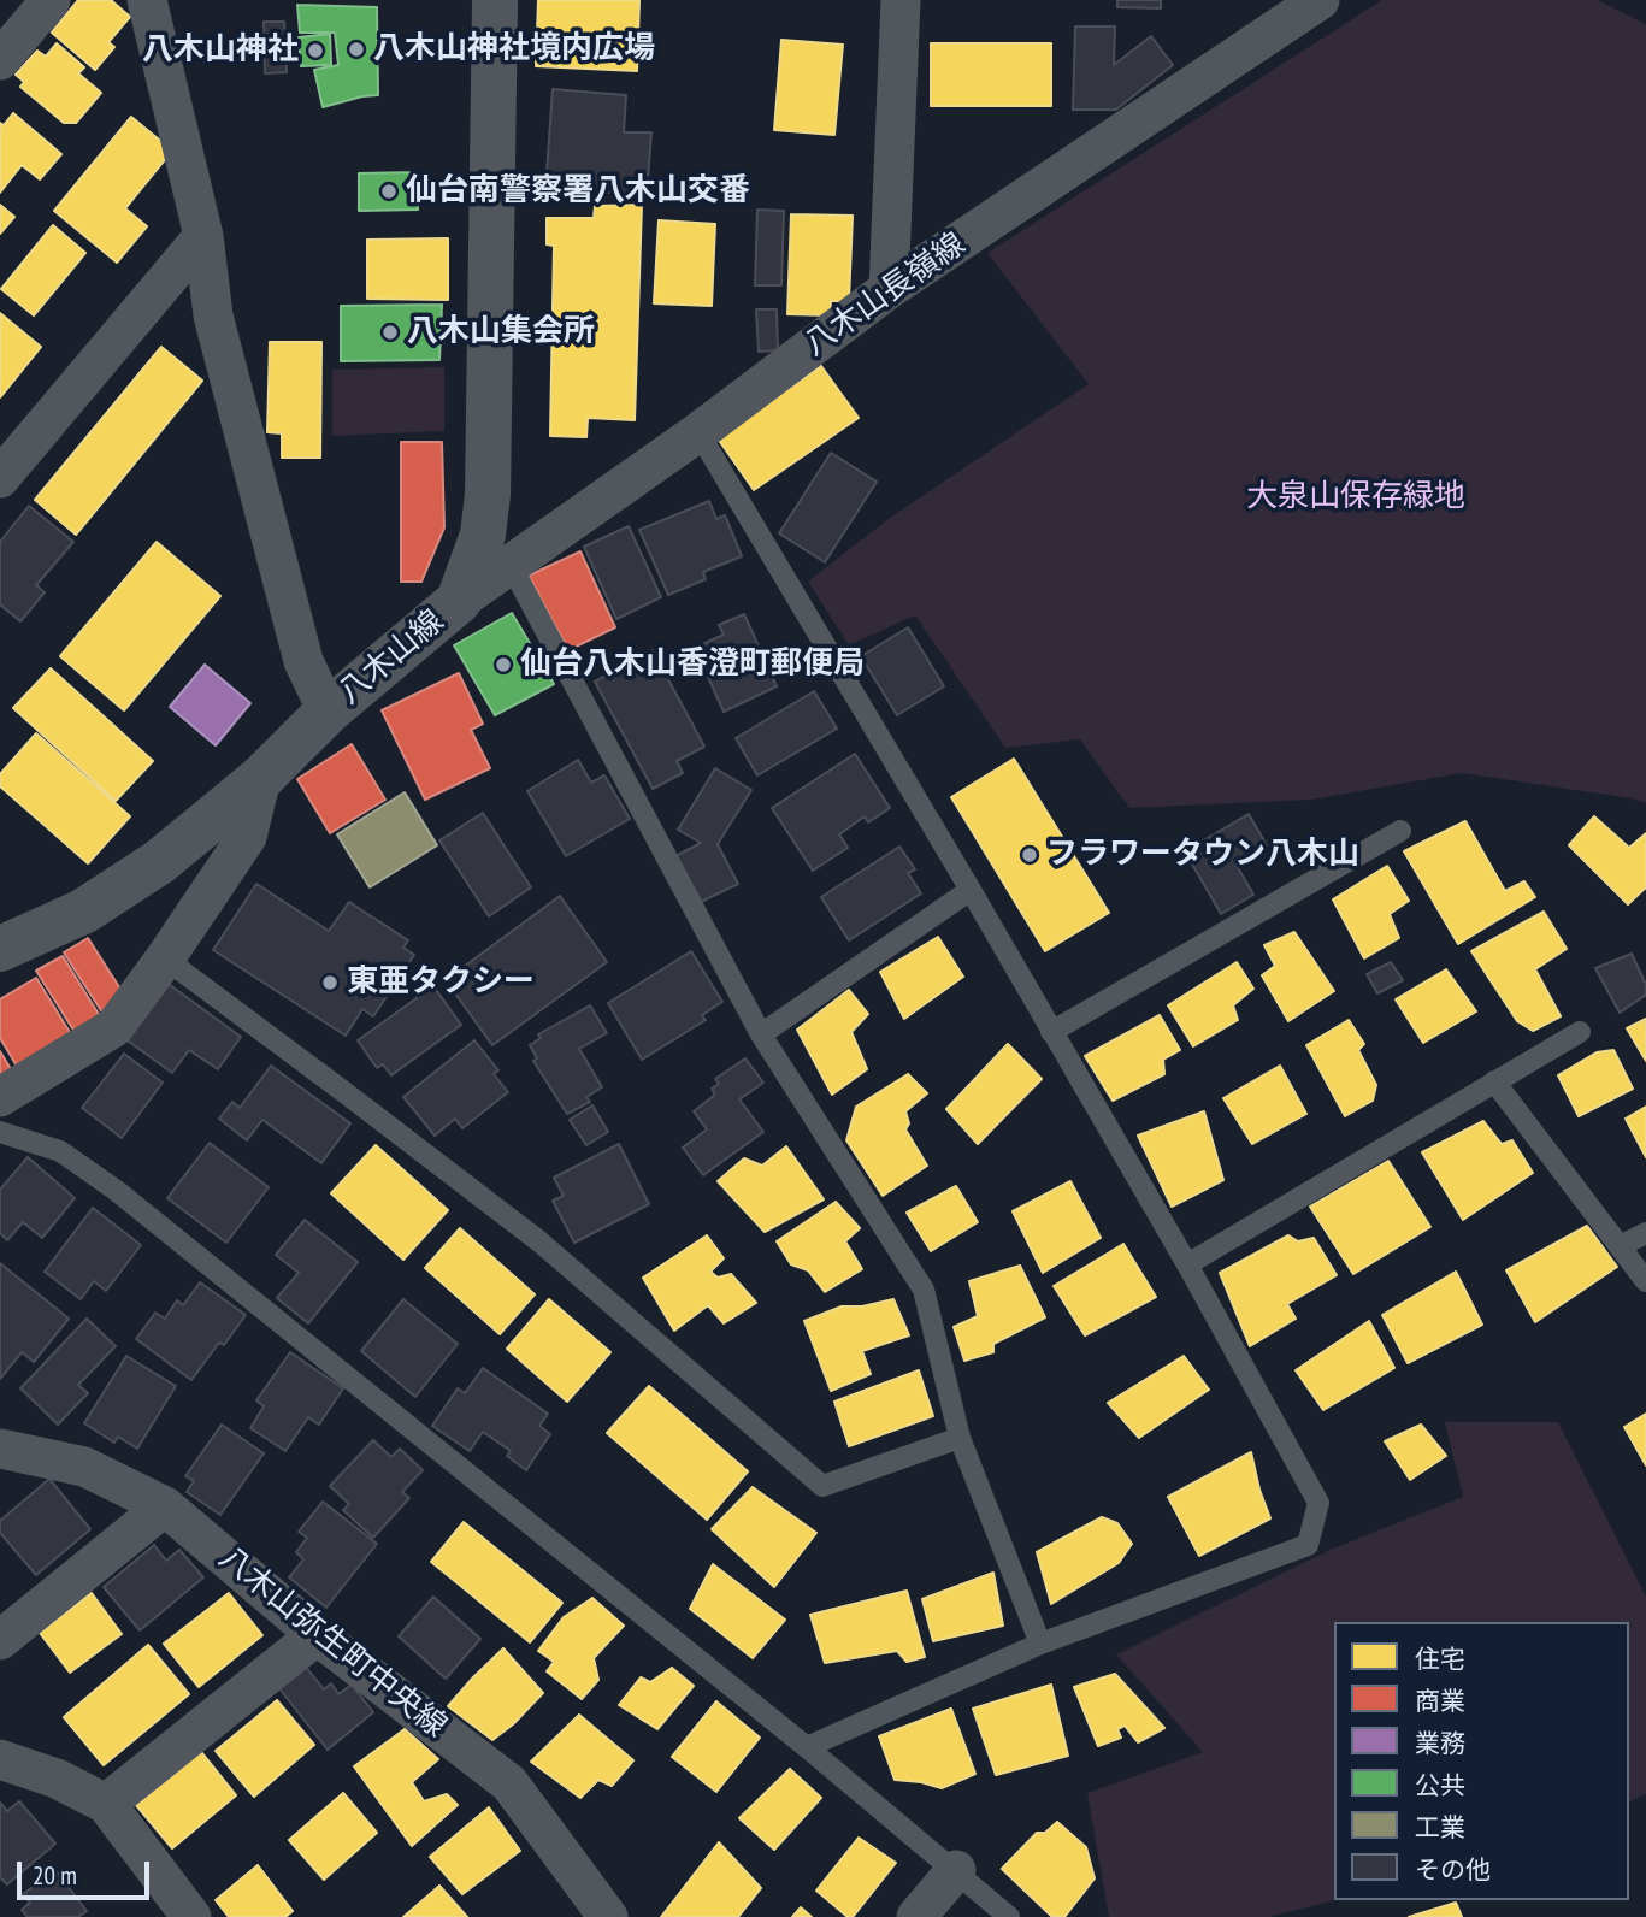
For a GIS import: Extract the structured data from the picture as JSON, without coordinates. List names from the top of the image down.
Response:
{
  "streets": {
    "street": ["八木山長嶺線", "八木山線", "八木山弥生町中央線"]
  },
  "crossings": [
    ["八木山長嶺線", "八木山線"]
  ],
  "parks": ["大泉山保存緑地"],
  "places": [
    "八木山神社境内広場",
    "八木山神社",
    "仙台南警察署八木山交番",
    "八木山集会所",
    "仙台八木山香澄町郵便局",
    "フラワータウン八木山",
    "東亜タクシー"
  ],
  "legend": [
    "住宅",
    "商業",
    "業務",
    "公共",
    "工業",
    "その他"
  ],
  "scale_bar": "20 m"
}
